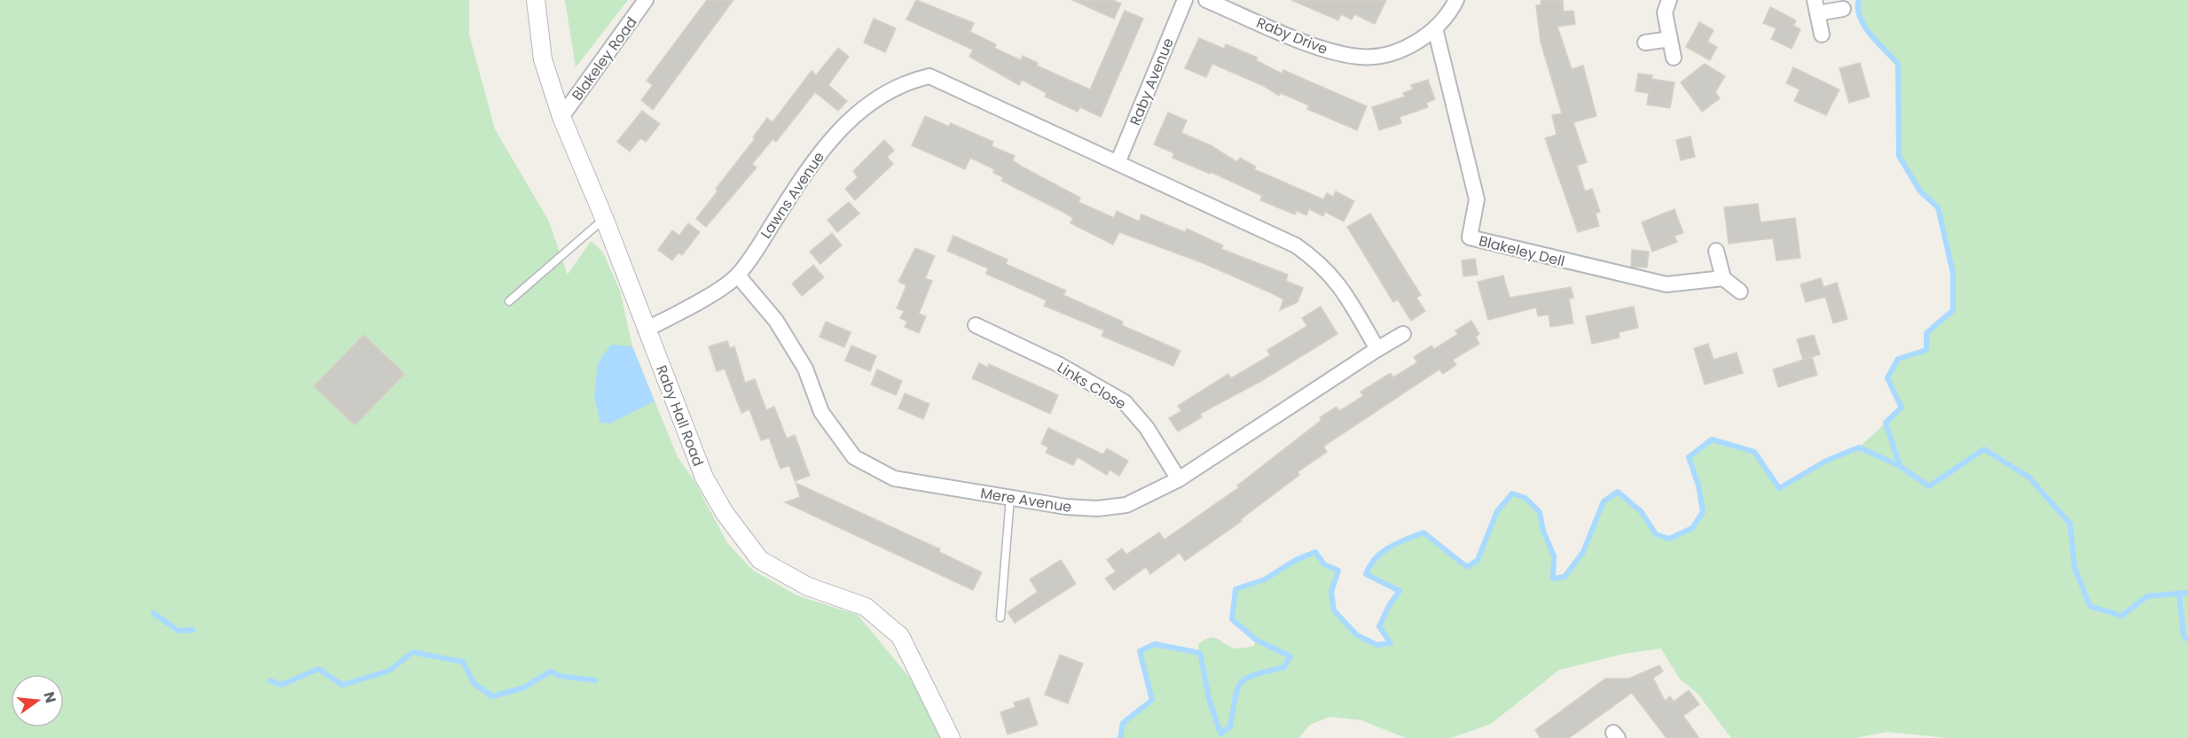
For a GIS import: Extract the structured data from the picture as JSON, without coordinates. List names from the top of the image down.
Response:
{
  "streets": {
    "street": [
      "Raby Drive",
      "Blakeley Road",
      "Raby Avenue",
      "Lawns Avenue",
      "Blakeley Dell",
      "Links Close",
      "Raby Hall Road",
      "Mere Avenue"
    ]
  },
  "crossings": [
    ["Raby Drive", "Blakeley Dell"],
    ["Blakeley Road", "Raby Hall Road"],
    ["Raby Avenue", "Lawns Avenue"],
    ["Lawns Avenue", "Raby Hall Road"],
    ["Lawns Avenue", "Mere Avenue"],
    ["Links Close", "Mere Avenue"]
  ],
  "north": "right"
}
